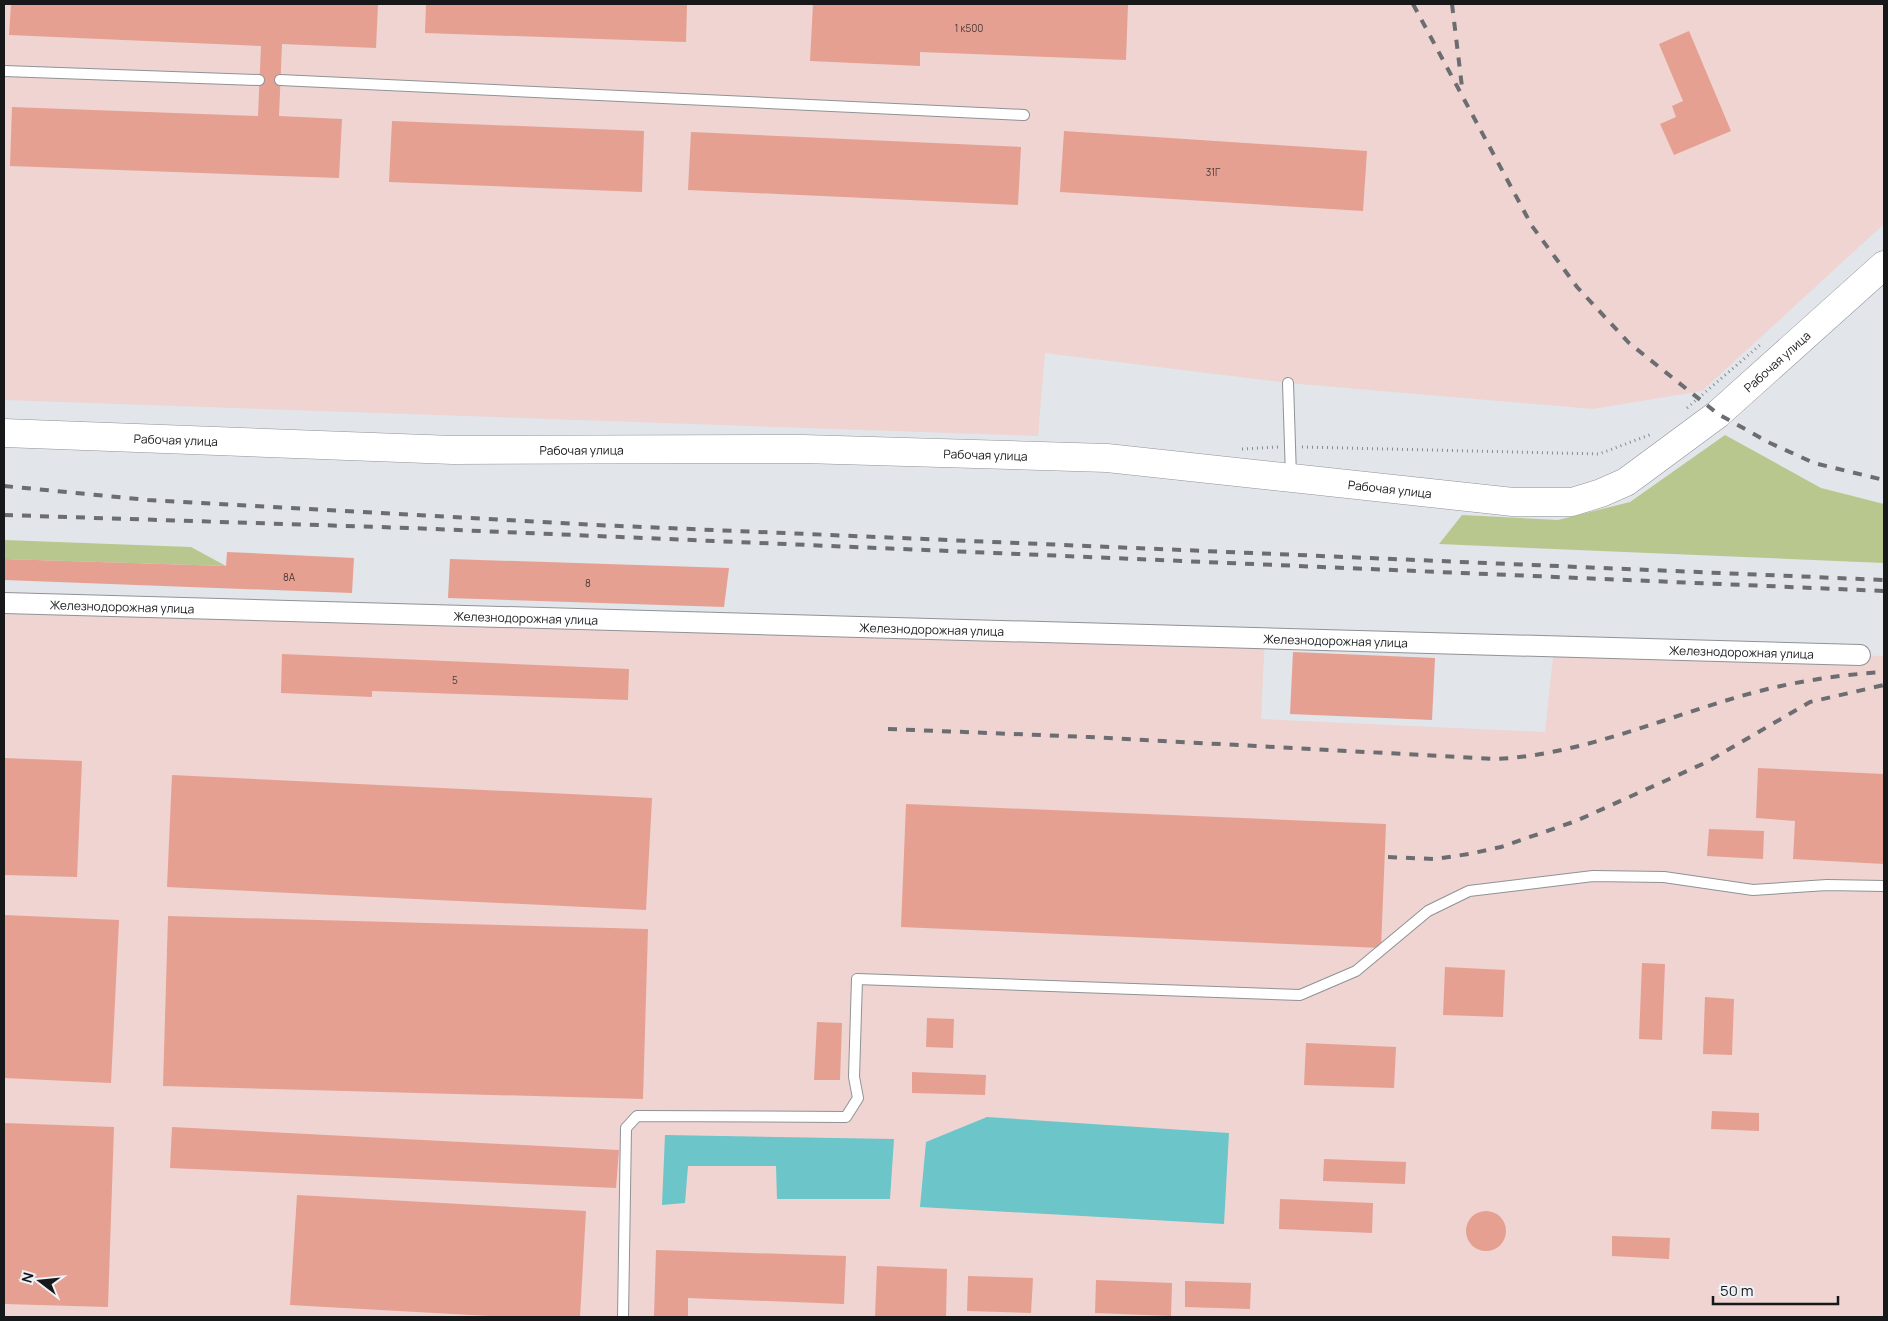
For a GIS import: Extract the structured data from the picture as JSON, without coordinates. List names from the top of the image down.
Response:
{
  "streets": {
    "street": ["Рабочая улица", "Железнодорожная улица"]
  },
  "house_numbers": [
    "1 к500",
    "31Г",
    "8А",
    "8",
    "5"
  ],
  "scale_bar": "50 m",
  "north": "left"
}
